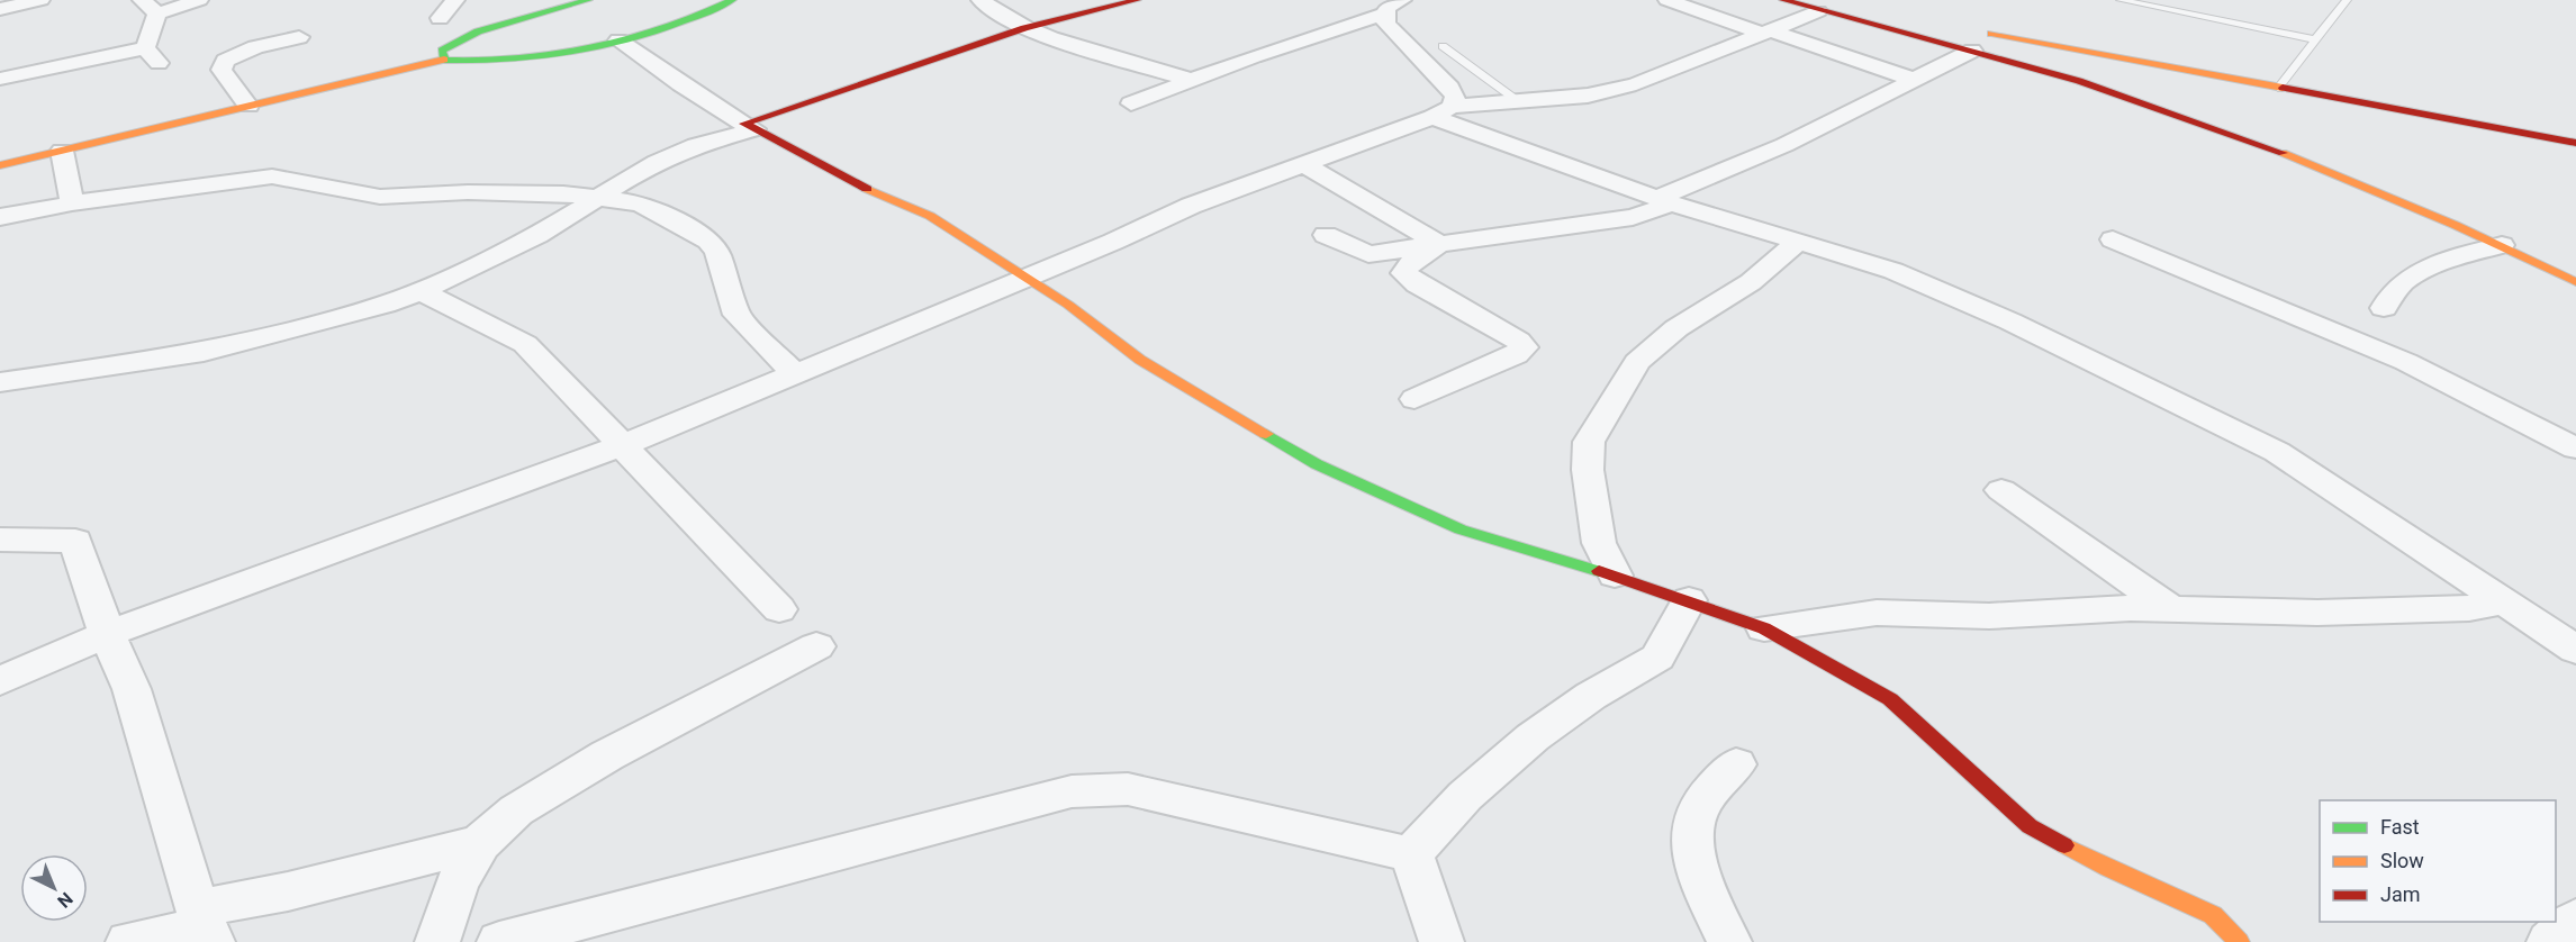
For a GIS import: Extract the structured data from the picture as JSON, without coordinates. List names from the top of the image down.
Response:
{
  "legend": ["Fast", "Slow", "Jam"],
  "north": "bottom right"
}
